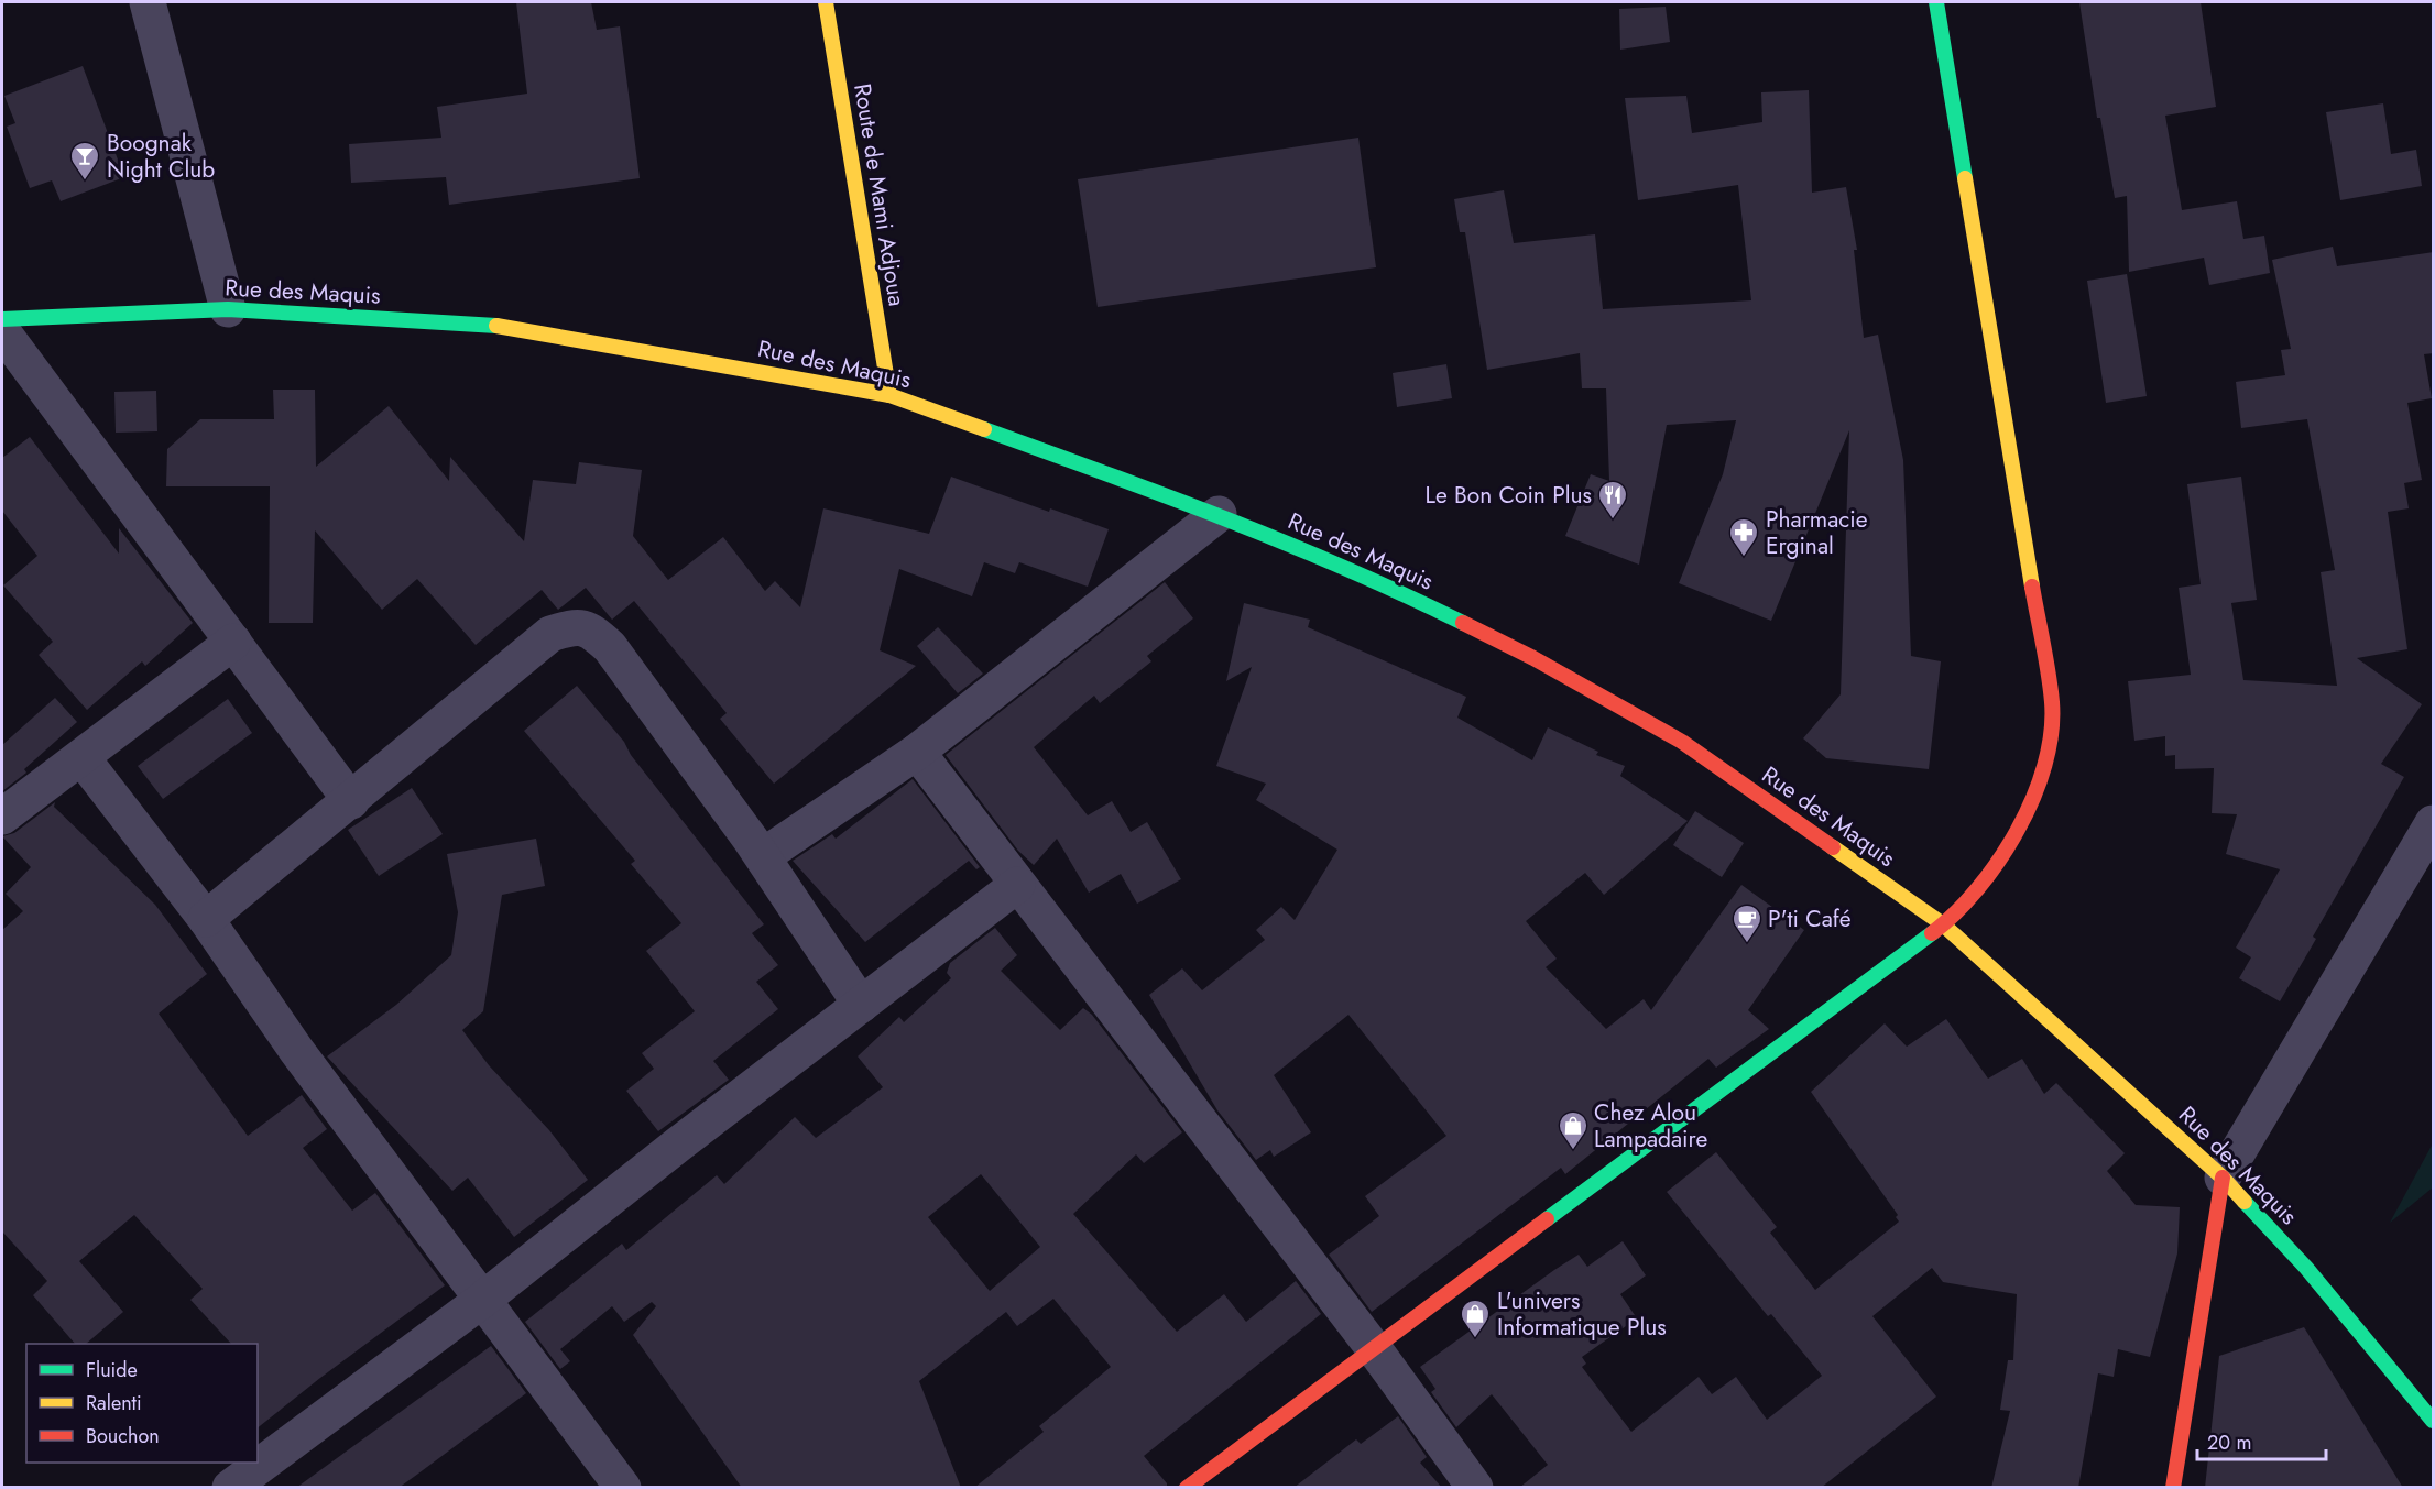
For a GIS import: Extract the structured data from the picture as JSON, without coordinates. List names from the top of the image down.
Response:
{
  "streets": {
    "street": ["Route de Mami Adjoua", "Rue des Maquis"]
  },
  "crossings": [
    ["Route de Mami Adjoua", "Rue des Maquis"]
  ],
  "places": {
    "bar": ["Boognak Night Club"],
    "restaurant": ["Le Bon Coin Plus"],
    "pharmacy": ["Pharmacie Erginal"],
    "cafe": ["P'ti Café"],
    "shop": ["Chez Alou Lampadaire", "L'univers Informatique Plus"]
  },
  "legend": ["Fluide", "Ralenti", "Bouchon"],
  "scale_bar": "20 m"
}
